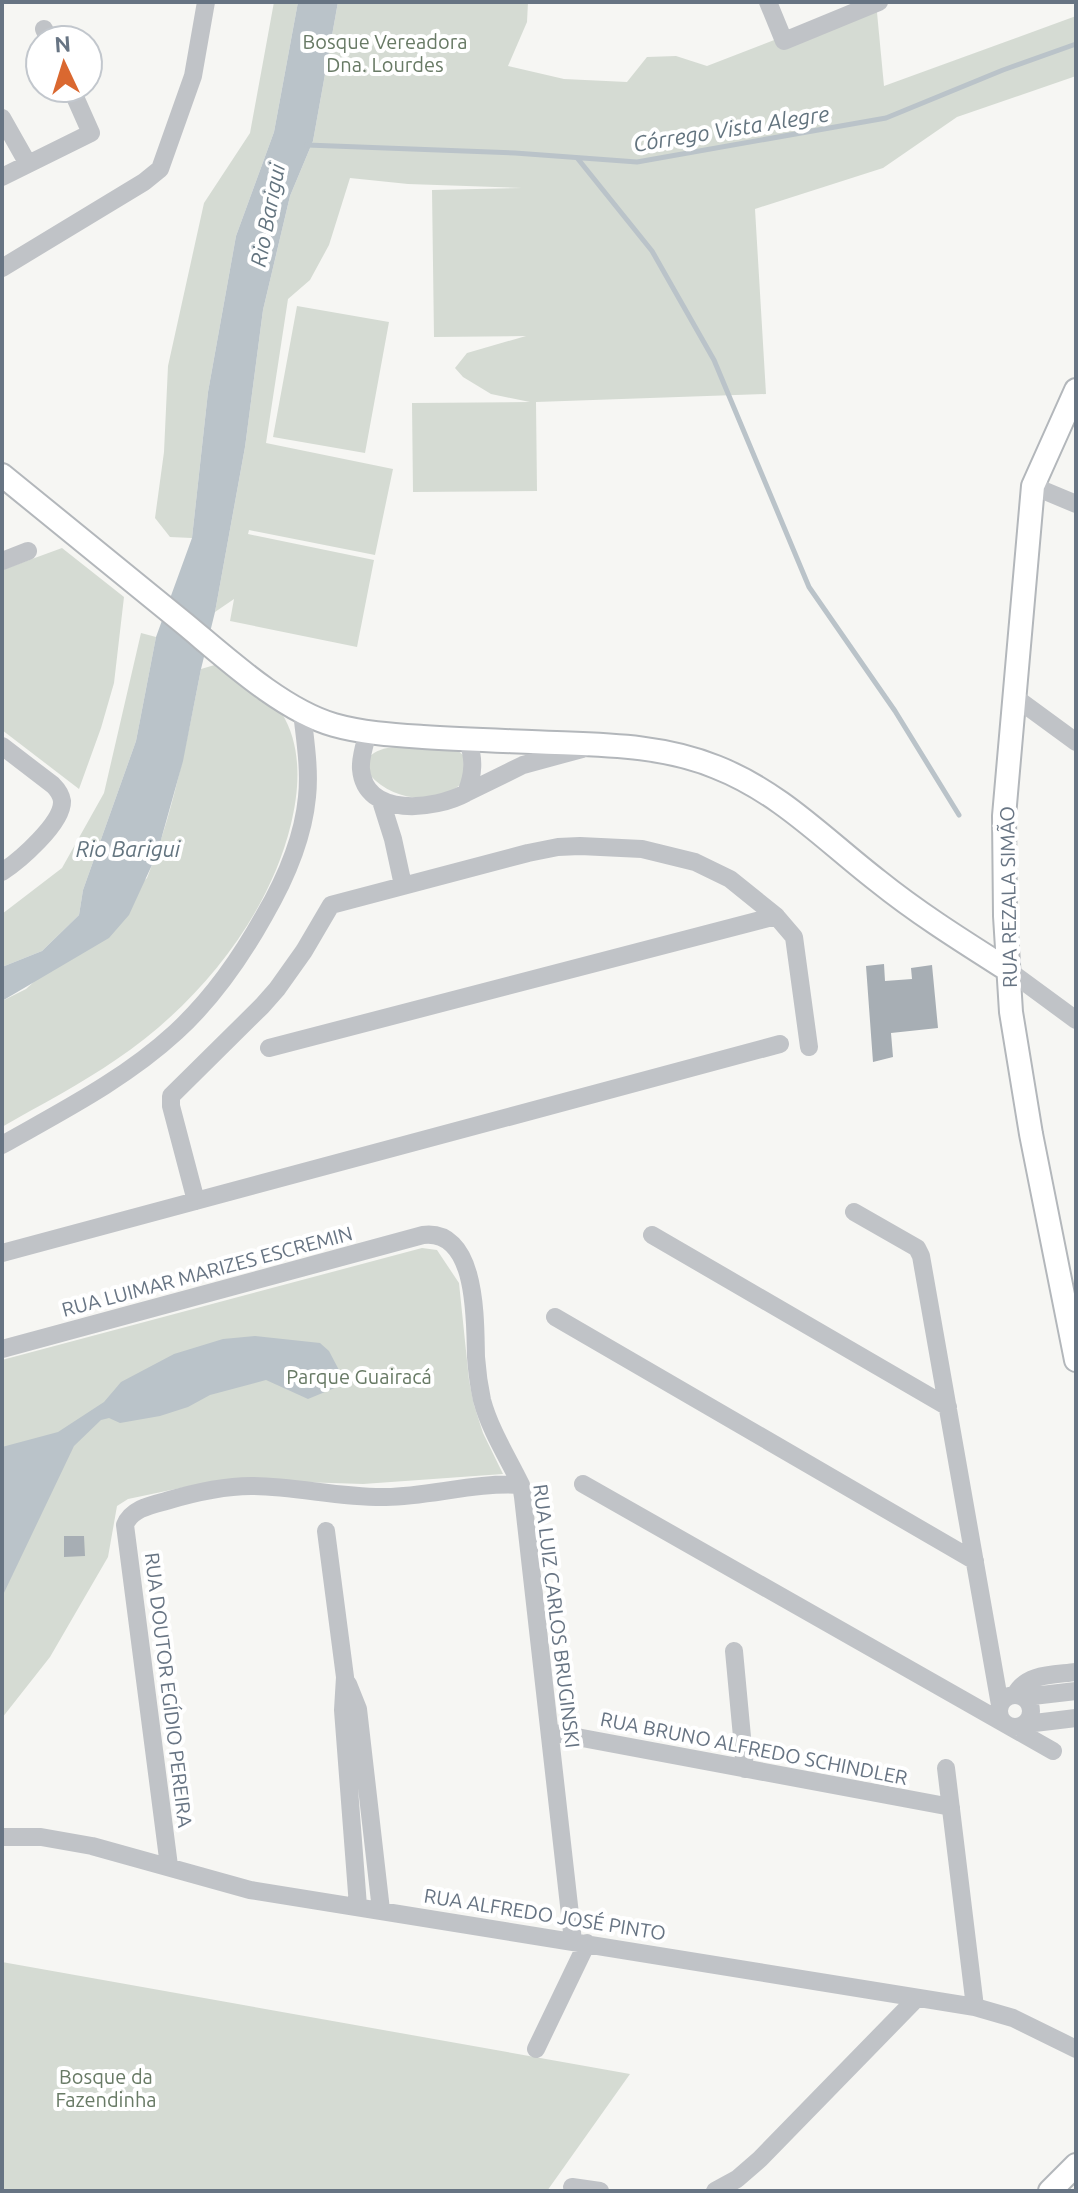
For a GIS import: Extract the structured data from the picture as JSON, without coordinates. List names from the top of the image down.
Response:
{
  "streets": {
    "main road": ["RUA REZALA SIMÃO"],
    "street": [
      "RUA LUIMAR MARIZES ESCREMIN",
      "RUA LUIZ CARLOS BRUGINSKI",
      "RUA DOUTOR EGÍDIO PEREIRA",
      "RUA BRUNO ALFREDO SCHINDLER",
      "RUA ALFREDO JOSÉ PINTO"
    ]
  },
  "crossings": [
    ["RUA LUIMAR MARIZES ESCREMIN", "RUA LUIZ CARLOS BRUGINSKI"],
    ["RUA LUIZ CARLOS BRUGINSKI", "RUA DOUTOR EGÍDIO PEREIRA"],
    ["RUA LUIZ CARLOS BRUGINSKI", "RUA BRUNO ALFREDO SCHINDLER"],
    ["RUA LUIZ CARLOS BRUGINSKI", "RUA ALFREDO JOSÉ PINTO"],
    ["RUA DOUTOR EGÍDIO PEREIRA", "RUA ALFREDO JOSÉ PINTO"]
  ],
  "water": ["Córrego Vista Alegre", "Rio Barigui"],
  "parks": ["Bosque Vereadora Dna. Lourdes", "Parque Guairacá", "Bosque da Fazendinha"],
  "north": "top"
}
